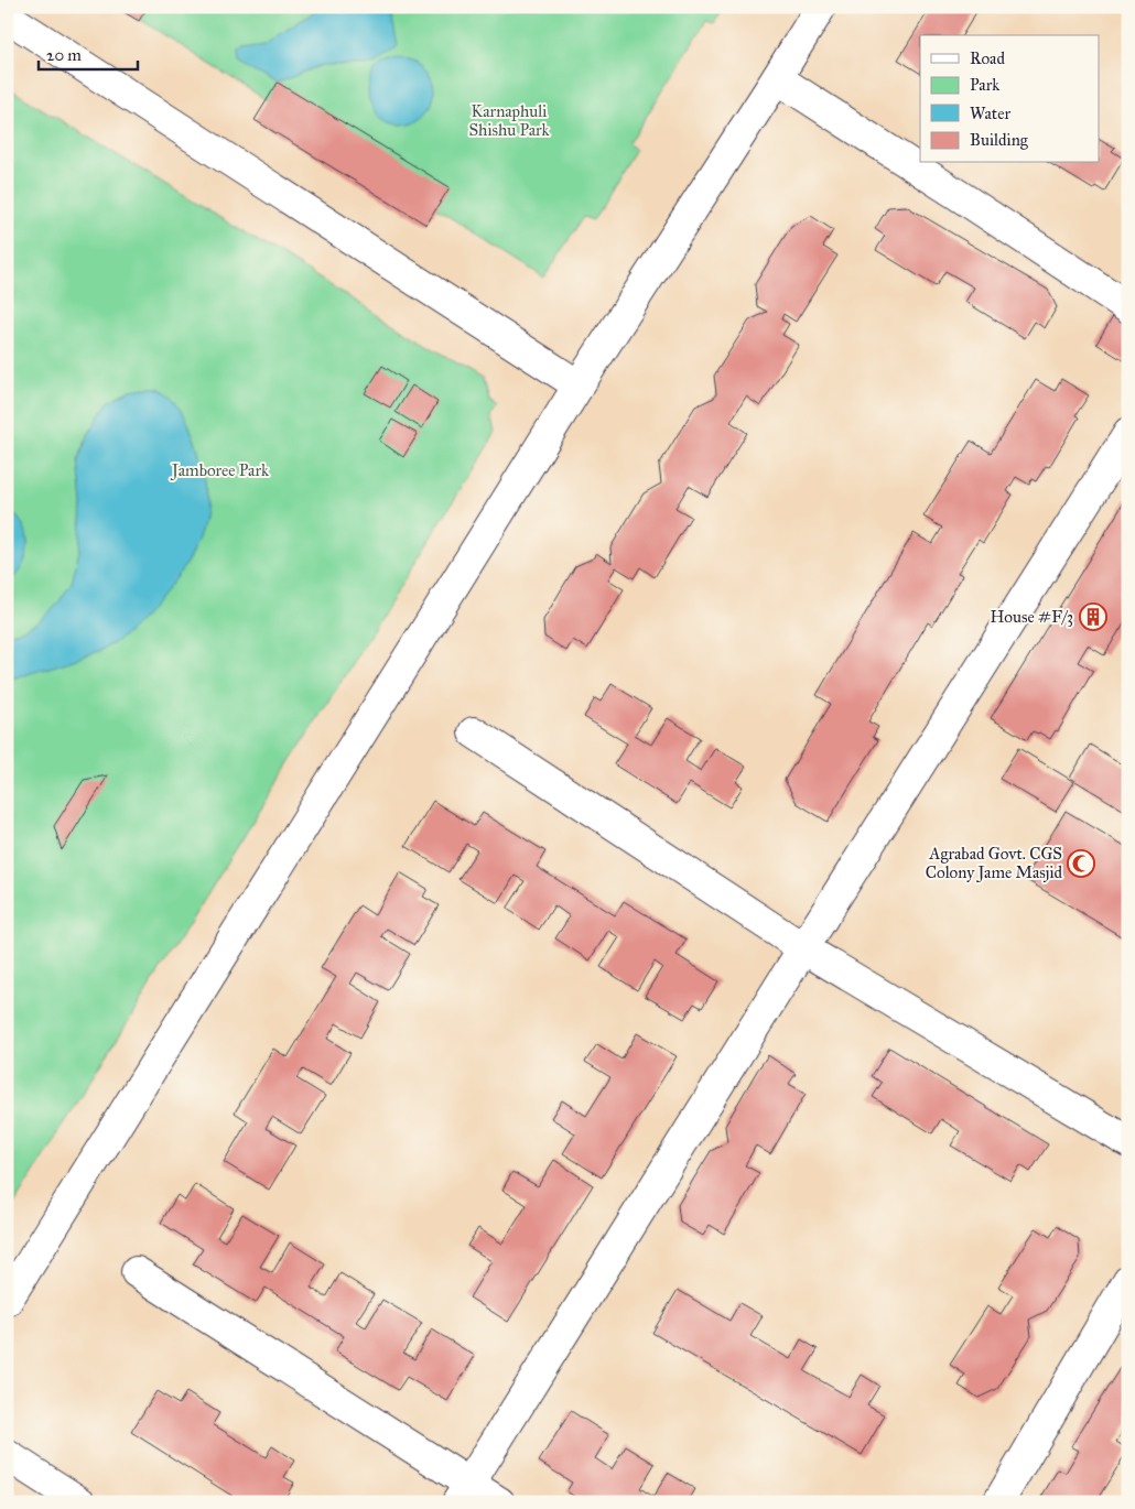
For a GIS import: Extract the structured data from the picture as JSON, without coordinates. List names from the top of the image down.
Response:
{
  "parks": ["Karnaphuli Shishu Park", "Jamboree Park"],
  "places": {
    "building": ["House #F/3"],
    "mosque": ["Agrabad Govt. CGS Colony Jame Masjid"]
  },
  "legend": [
    "Road",
    "Park",
    "Water",
    "Building"
  ],
  "scale_bar": "20 m"
}
